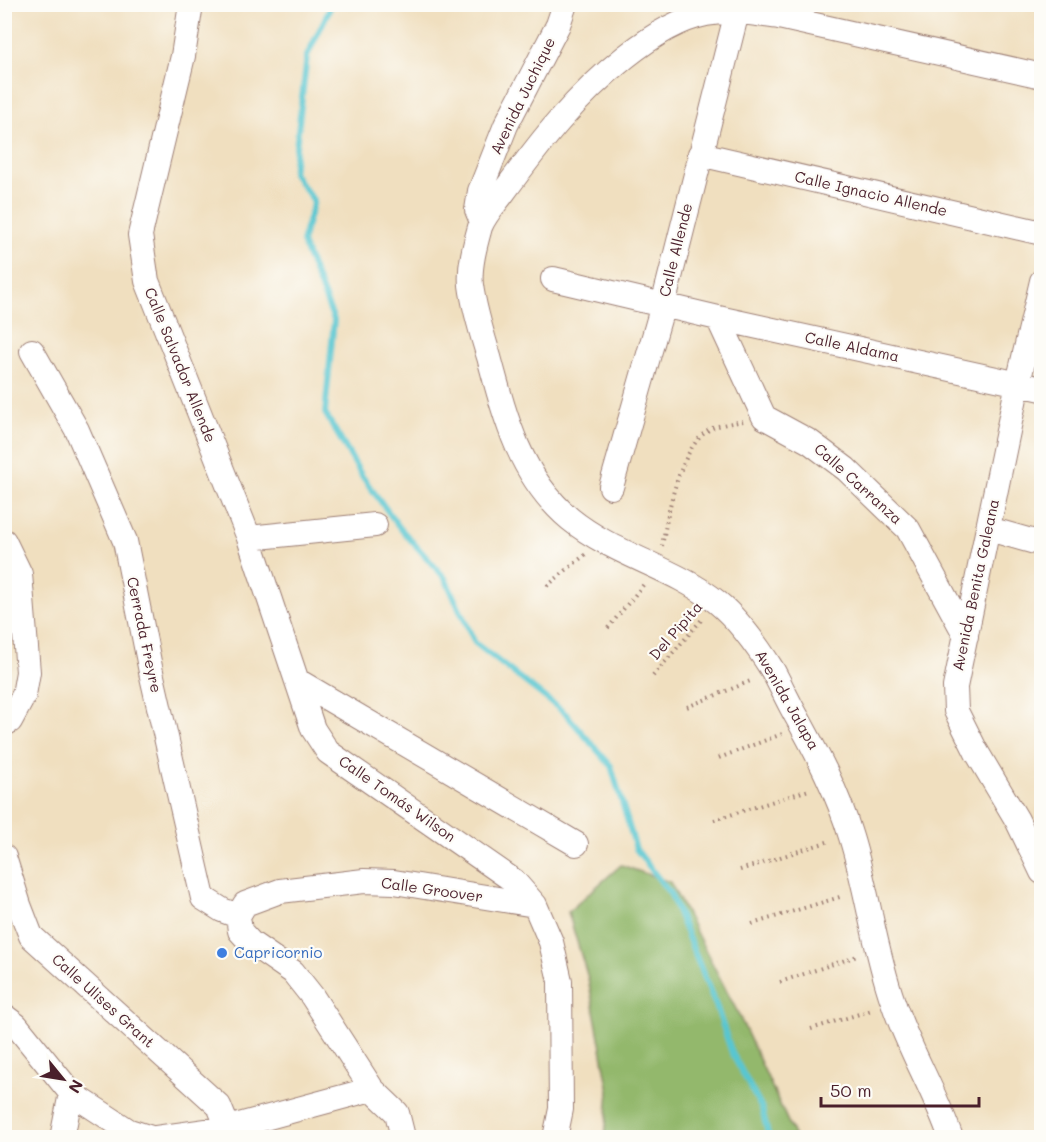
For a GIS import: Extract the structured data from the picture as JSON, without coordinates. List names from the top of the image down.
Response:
{
  "streets": {
    "street": [
      "Avenida Juchique",
      "Calle Ignacio Allende",
      "Calle Allende",
      "Calle Aldama",
      "Calle Salvador Allende",
      "Calle Carranza",
      "Avenida Benita Galeana",
      "Cerrada Freyre",
      "Avenida Jalapa",
      "Calle Tomás Wilson",
      "Calle Groover",
      "Calle Ulises Grant"
    ],
    "path": ["Del Pipita"]
  },
  "crossings": [
    ["Avenida Juchique", "Avenida Jalapa"],
    ["Calle Ignacio Allende", "Calle Allende"],
    ["Calle Allende", "Calle Aldama"],
    ["Calle Aldama", "Avenida Benita Galeana"],
    ["Calle Salvador Allende", "Calle Tomás Wilson"],
    ["Calle Carranza", "Avenida Benita Galeana"],
    ["Del Pipita", "Avenida Jalapa"],
    ["Cerrada Freyre", "Calle Groover"],
    ["Calle Tomás Wilson", "Calle Groover"]
  ],
  "places": ["Capricornio"],
  "scale_bar": "50 m",
  "north": "bottom right"
}
